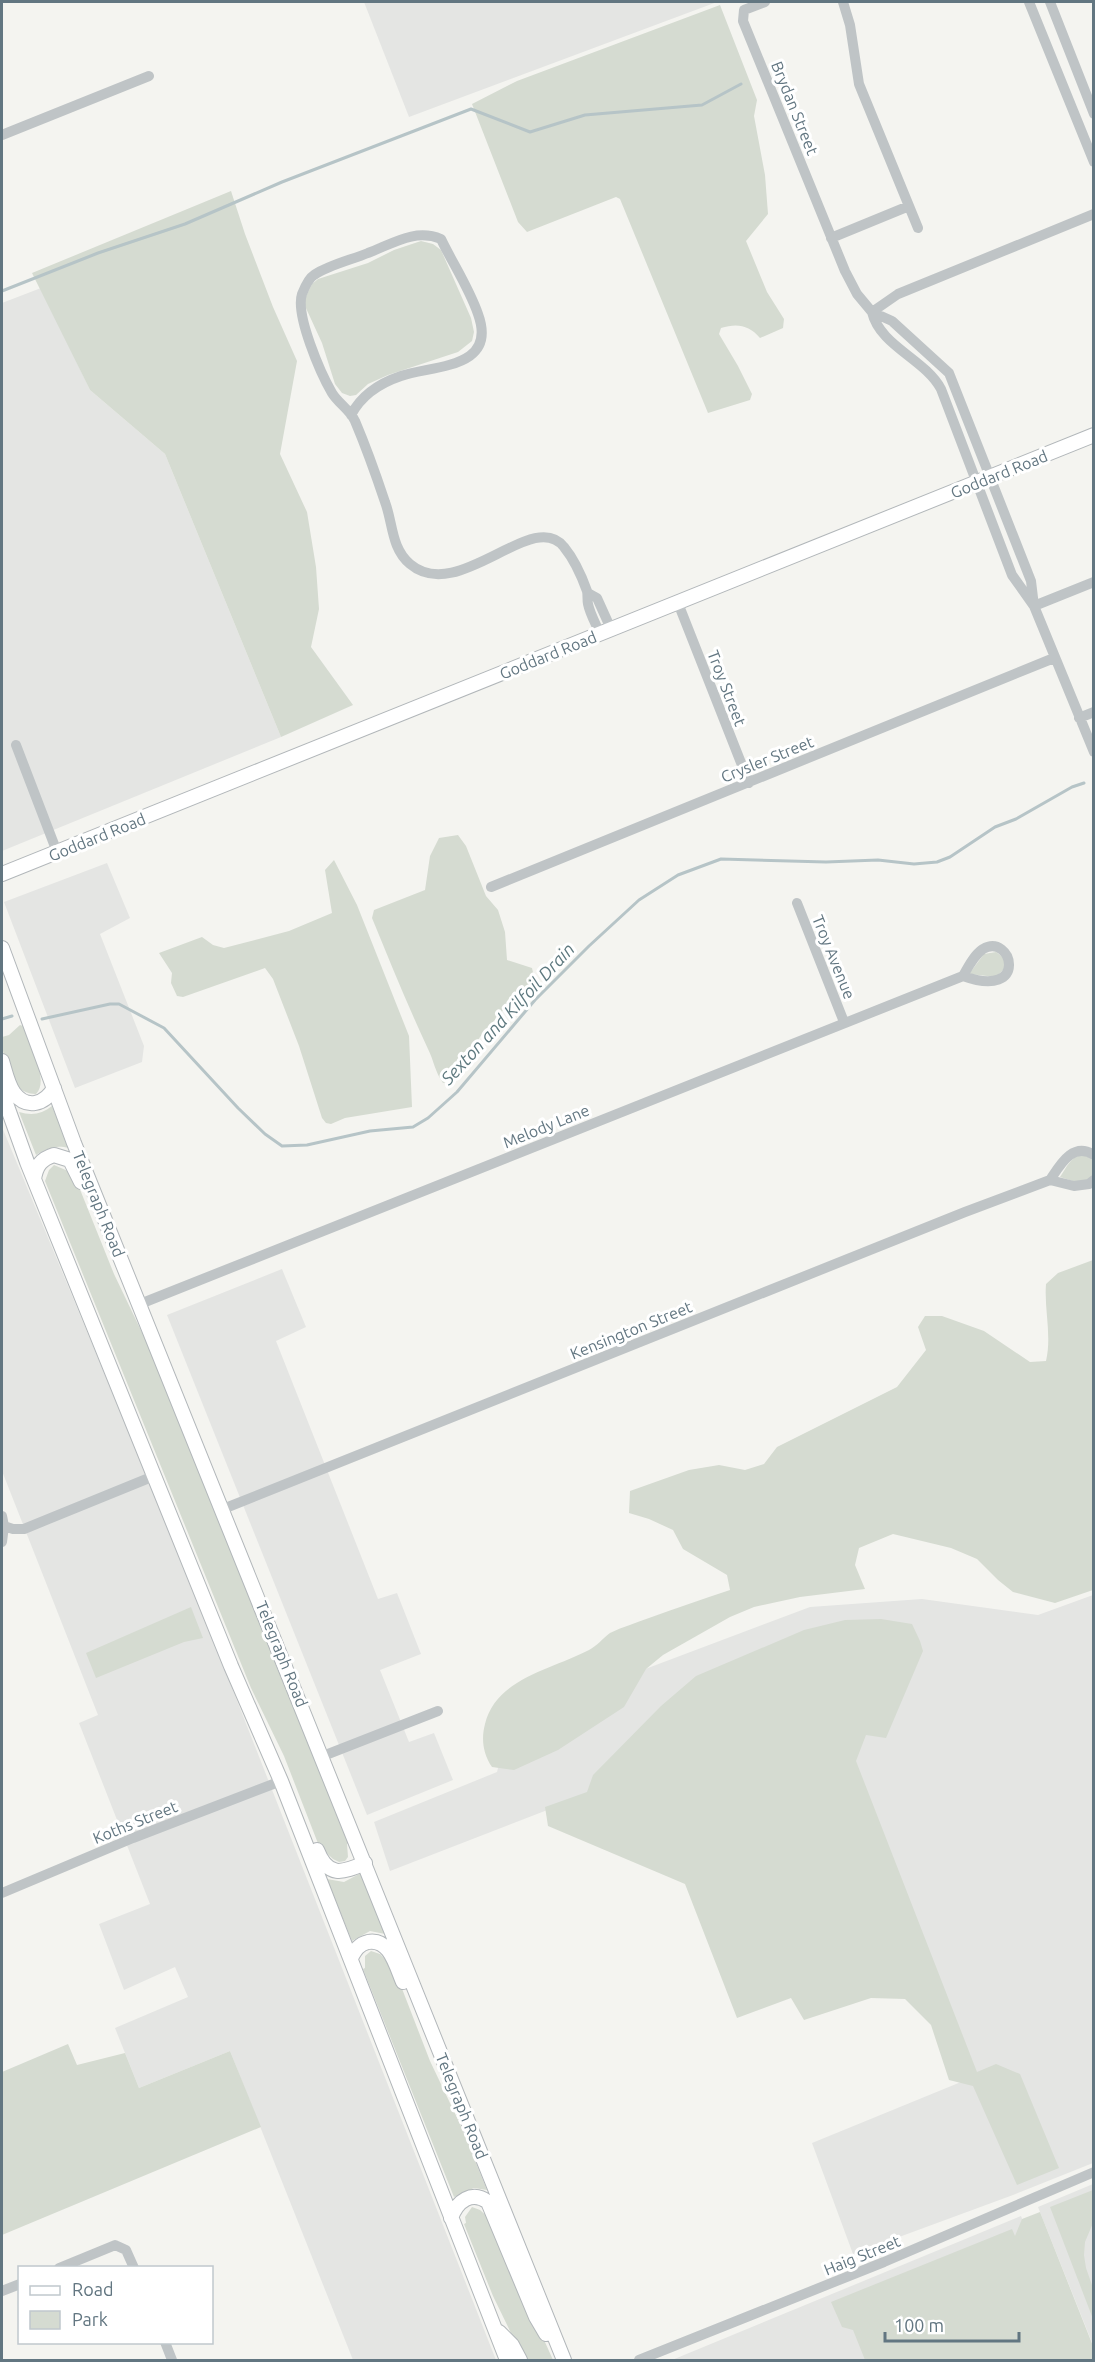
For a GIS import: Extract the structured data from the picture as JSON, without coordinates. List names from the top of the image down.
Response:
{
  "streets": {
    "main road": ["Goddard Road", "Telegraph Road"],
    "street": [
      "Brydan Street",
      "Troy Street",
      "Crysler Street",
      "Troy Avenue",
      "Melody Lane",
      "Kensington Street",
      "Koths Street",
      "Haig Street"
    ]
  },
  "crossings": [
    ["Brydan Street", "Goddard Road"],
    ["Goddard Road", "Troy Street"],
    ["Troy Street", "Crysler Street"],
    ["Troy Avenue", "Melody Lane"],
    ["Melody Lane", "Telegraph Road"],
    ["Telegraph Road", "Kensington Street"]
  ],
  "water": ["Sexton and Kilfoil Drain"],
  "legend": ["Road", "Park"],
  "scale_bar": "100 m"
}
